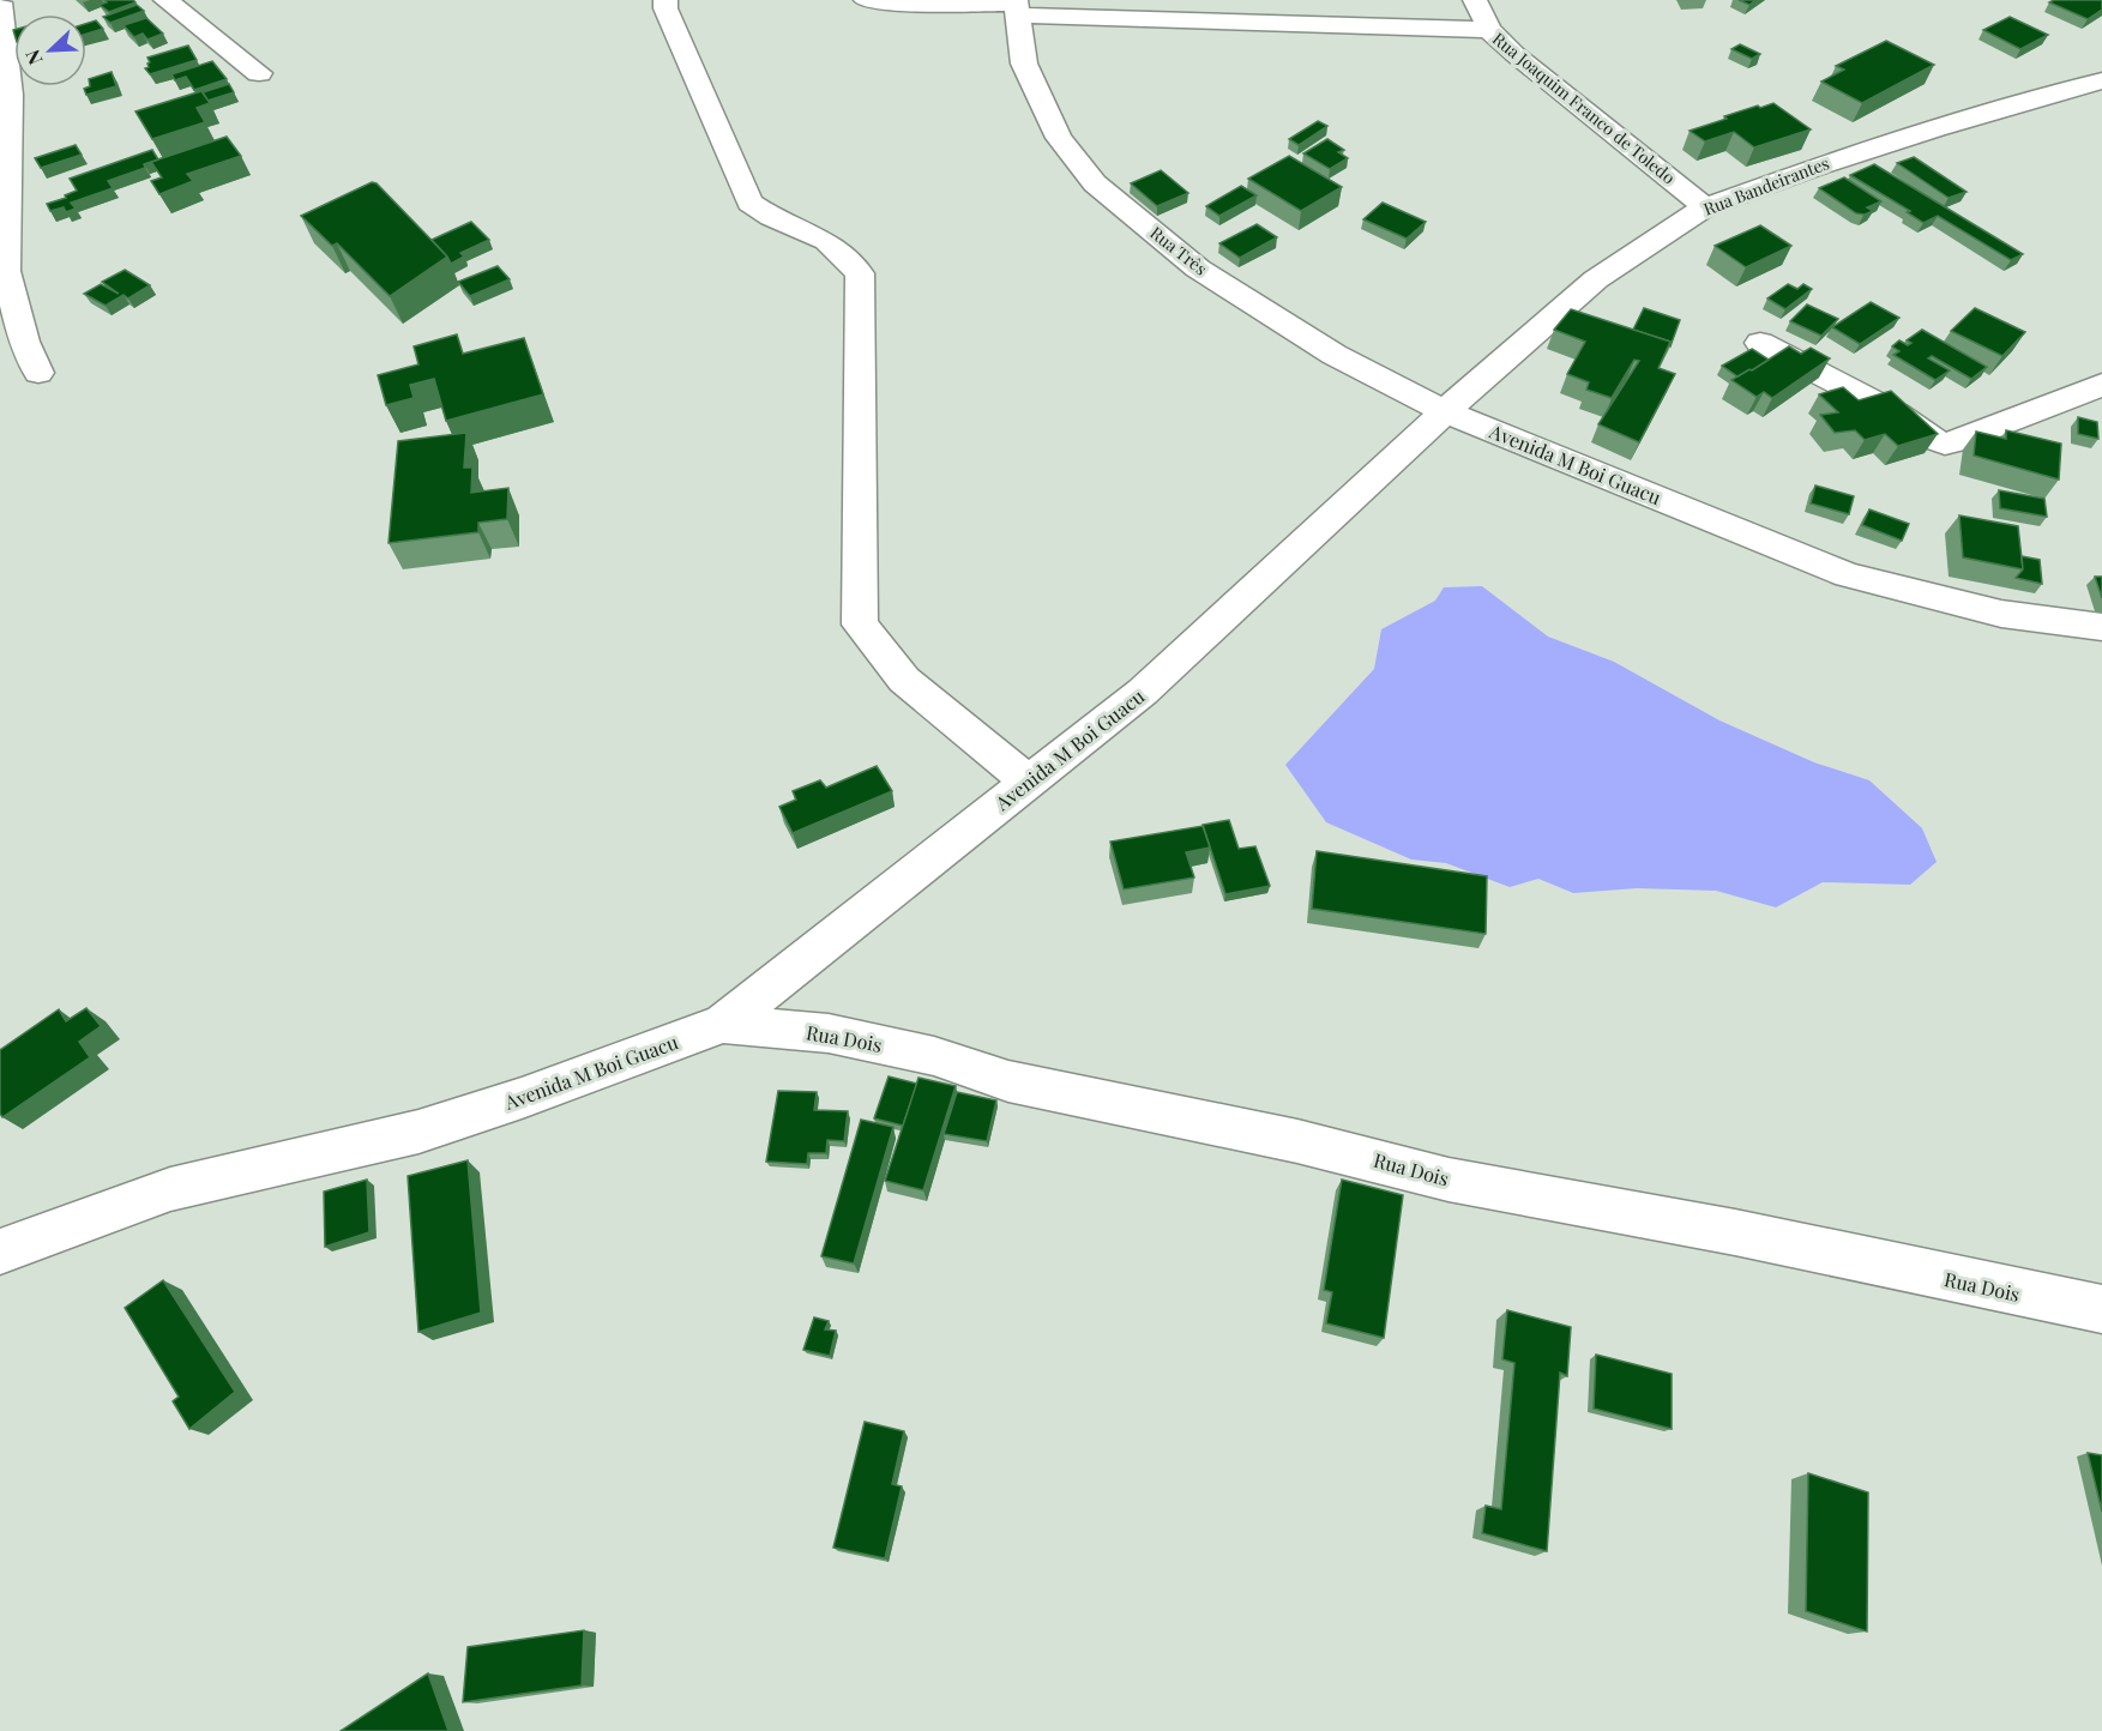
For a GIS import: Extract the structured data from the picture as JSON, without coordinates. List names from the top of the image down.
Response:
{
  "streets": {
    "street": [
      "Rua Joaquim Franco de Toledo",
      "Rua Bandeirantes",
      "Rua Três",
      "Avenida M Boi Guacu",
      "Rua Dois"
    ]
  },
  "crossings": [
    ["Rua Joaquim Franco de Toledo", "Rua Bandeirantes"],
    ["Rua Bandeirantes", "Rua Três"],
    ["Rua Bandeirantes", "Avenida M Boi Guacu"],
    ["Rua Três", "Avenida M Boi Guacu"],
    ["Avenida M Boi Guacu", "Rua Dois"]
  ],
  "north": "bottom left"
}
